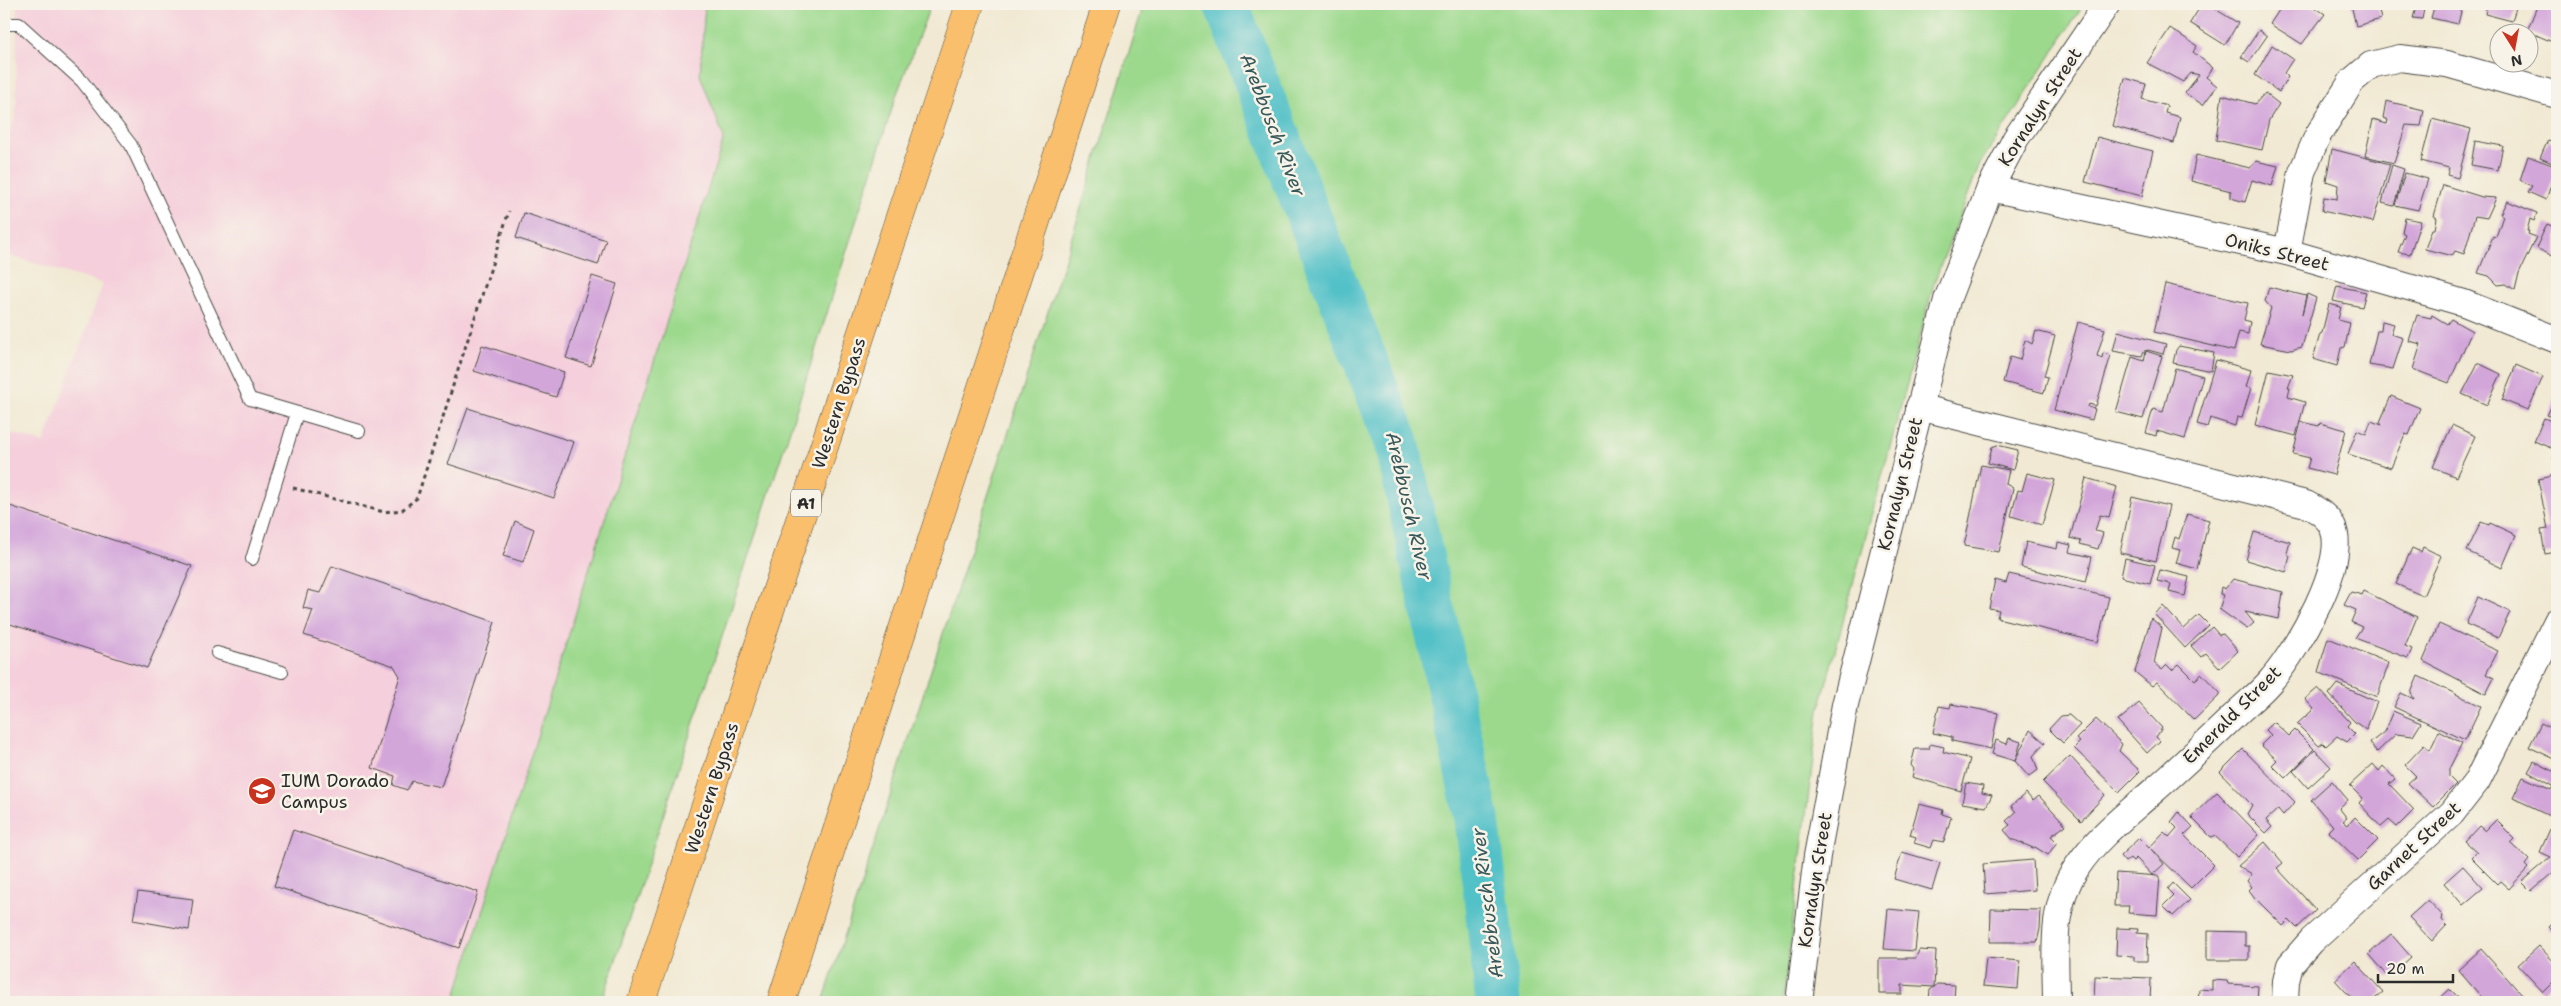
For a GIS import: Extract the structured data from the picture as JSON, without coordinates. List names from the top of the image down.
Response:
{
  "streets": {
    "highway": ["Western Bypass", "A1"],
    "street": [
      "Kornalyn Street",
      "Oniks Street",
      "Emerald Street",
      "Garnet Street"
    ]
  },
  "crossings": [
    ["Kornalyn Street", "Oniks Street"],
    ["Kornalyn Street", "Emerald Street"]
  ],
  "water": ["Arebbusch River"],
  "places": {
    "school or university": ["IUM Dorado Campus"]
  },
  "scale_bar": "20 m",
  "north": "bottom"
}
